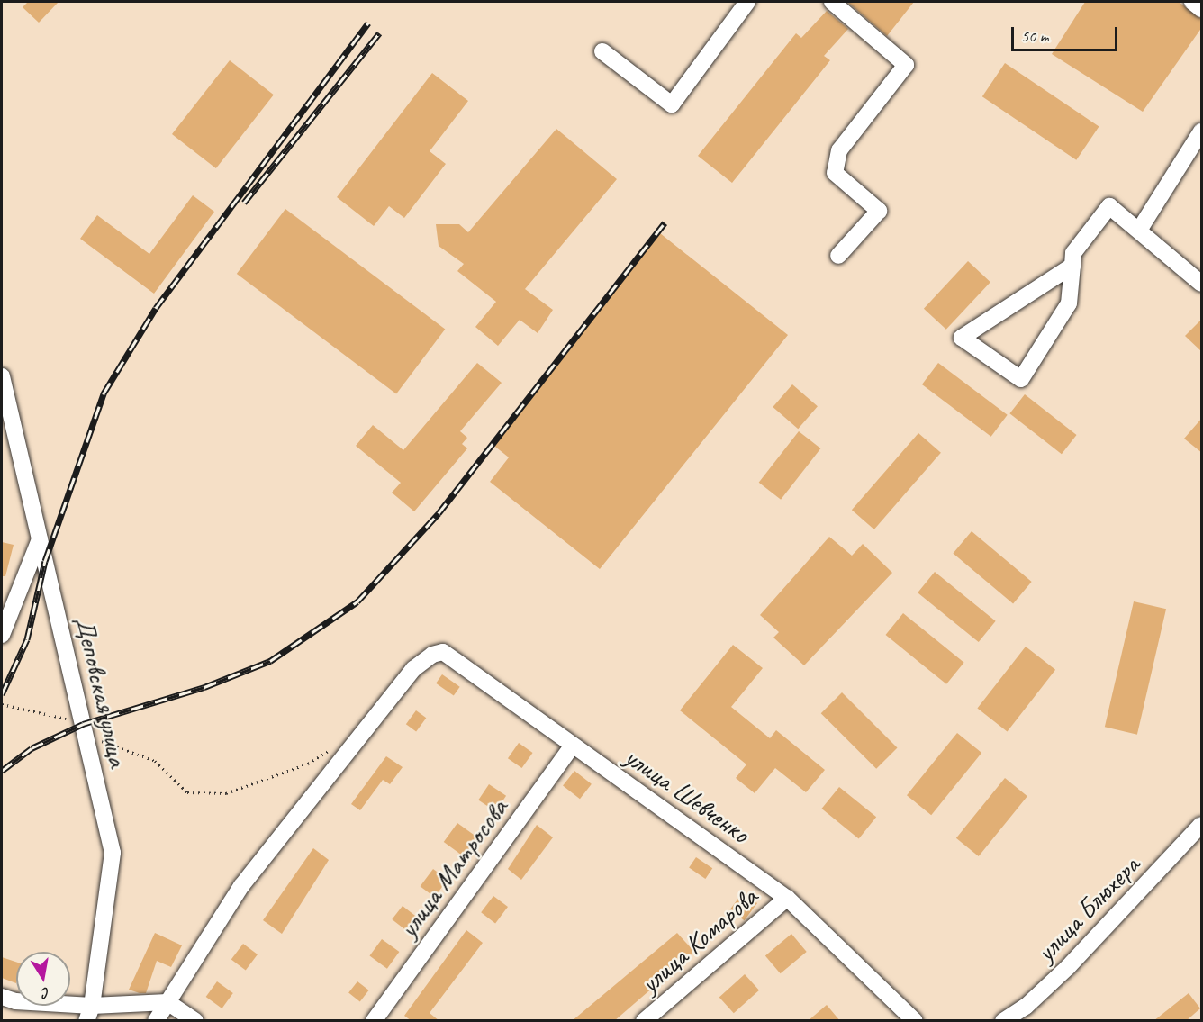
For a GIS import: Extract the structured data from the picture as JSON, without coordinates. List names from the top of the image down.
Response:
{
  "streets": {
    "street": [
      "Деповская улица",
      "улица Шевченко",
      "улица Матросова",
      "улица Блюхера",
      "улица Комарова"
    ]
  },
  "crossings": [
    ["улица Шевченко", "улица Матросова"],
    ["улица Шевченко", "улица Комарова"]
  ],
  "scale_bar": "50 m",
  "north": "bottom"
}
